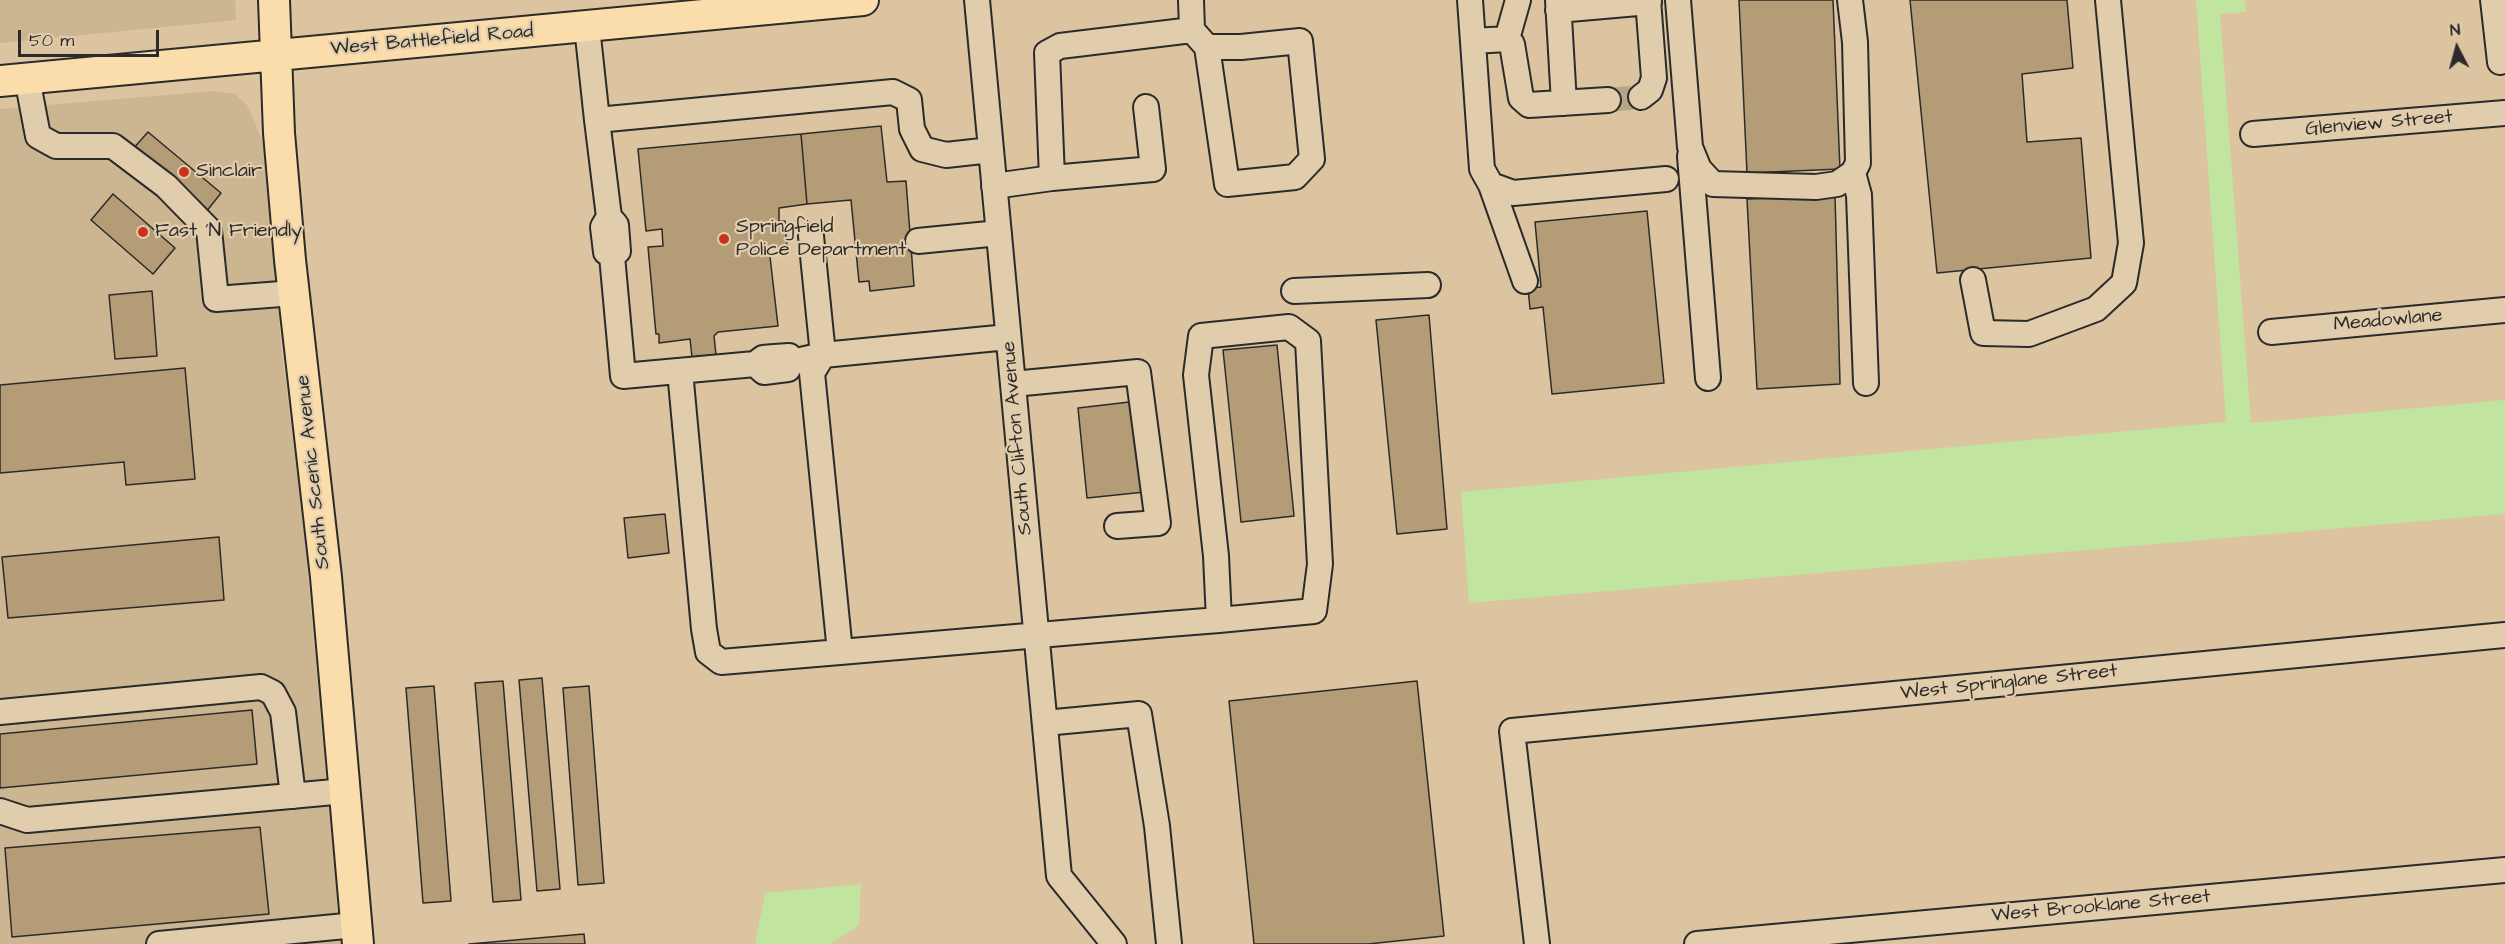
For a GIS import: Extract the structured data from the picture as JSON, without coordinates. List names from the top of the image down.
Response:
{
  "streets": {
    "main road": ["West Battlefield Road", "South Scenic Avenue"],
    "street": [
      "Glenview Street",
      "Meadowlane",
      "South Clifton Avenue",
      "West Springlane Street",
      "West Brooklane Street"
    ]
  },
  "crossings": [
    ["West Battlefield Road", "South Scenic Avenue"]
  ],
  "places": ["Sinclair", "Fast 'N Friendly", "Springfield Police Department"],
  "scale_bar": "50 m",
  "north": "top"
}
